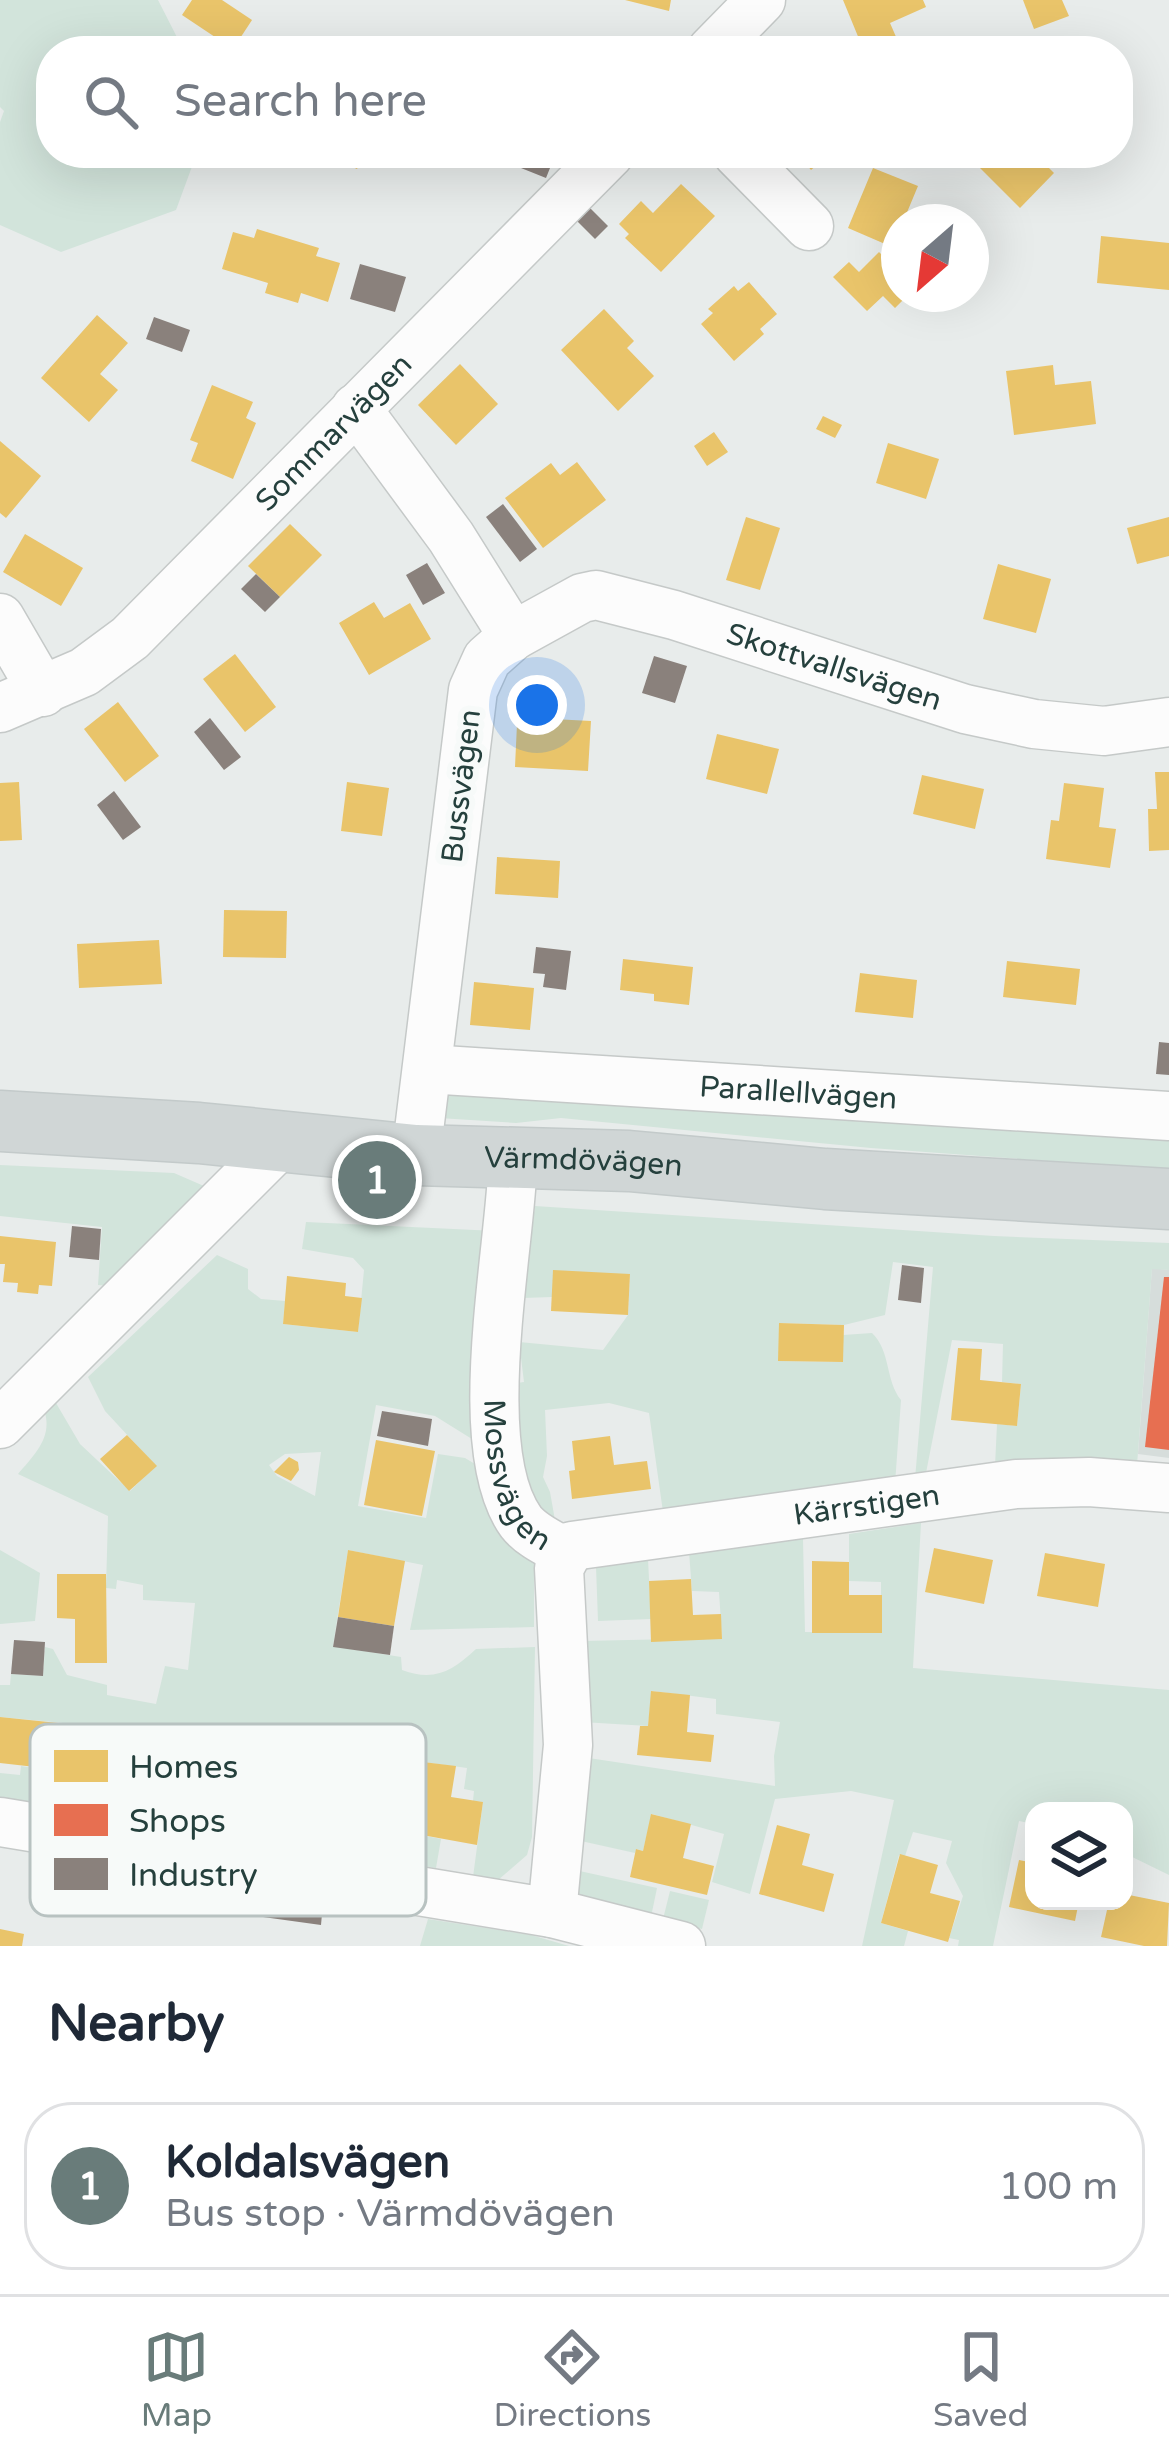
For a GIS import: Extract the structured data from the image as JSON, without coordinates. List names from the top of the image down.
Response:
{
  "streets": {
    "main road": ["Värmdövägen"],
    "street": [
      "Sommarvägen",
      "Skottvallsvägen",
      "Bussvägen",
      "Parallellvägen",
      "Mossvägen",
      "Kärrstigen"
    ]
  },
  "crossings": [
    ["Skottvallsvägen", "Bussvägen"],
    ["Bussvägen", "Parallellvägen"],
    ["Bussvägen", "Värmdövägen"],
    ["Värmdövägen", "Mossvägen"],
    ["Mossvägen", "Kärrstigen"]
  ],
  "legend": ["Homes", "Shops", "Industry"],
  "north": "bottom left",
  "page": {
    "search": "Search here",
    "pins": "1",
    "heading": "Nearby",
    "list": [
      {
        "mark": "1",
        "name": "Koldalsvägen",
        "note": "Bus stop · Värmdövägen",
        "value": "100 m"
      }
    ],
    "nav": ["Map", "Directions", "Saved"]
  }
}
